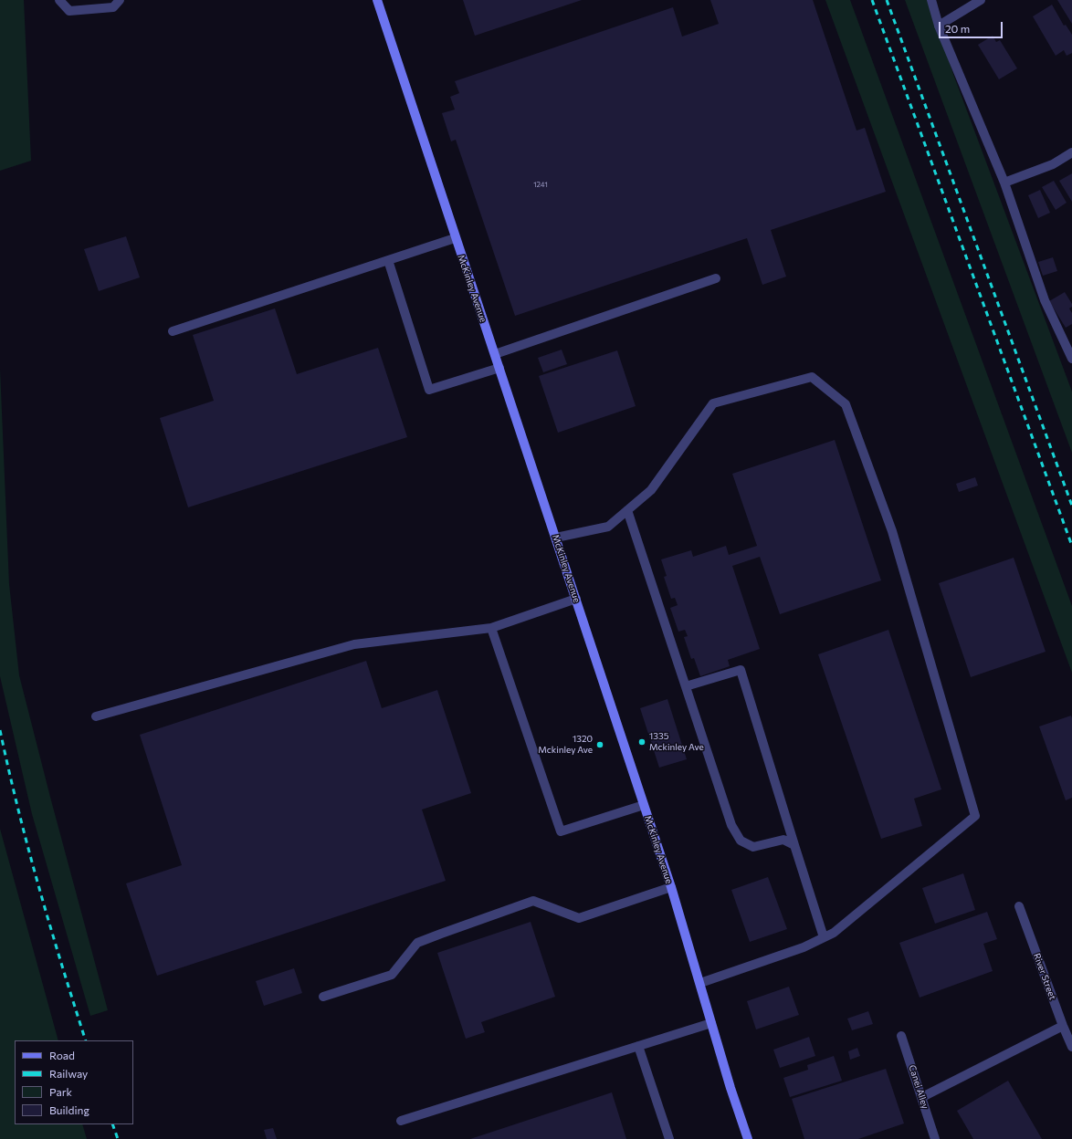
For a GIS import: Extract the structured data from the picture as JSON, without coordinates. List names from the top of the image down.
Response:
{
  "streets": {
    "main road": ["McKinley Avenue"],
    "street": ["River Street", "Canei Alley"]
  },
  "places": ["1335 Mckinley Ave", "1320 Mckinley Ave"],
  "house_numbers": ["1241"],
  "legend": [
    "Road",
    "Railway",
    "Park",
    "Building"
  ],
  "scale_bar": "20 m"
}
